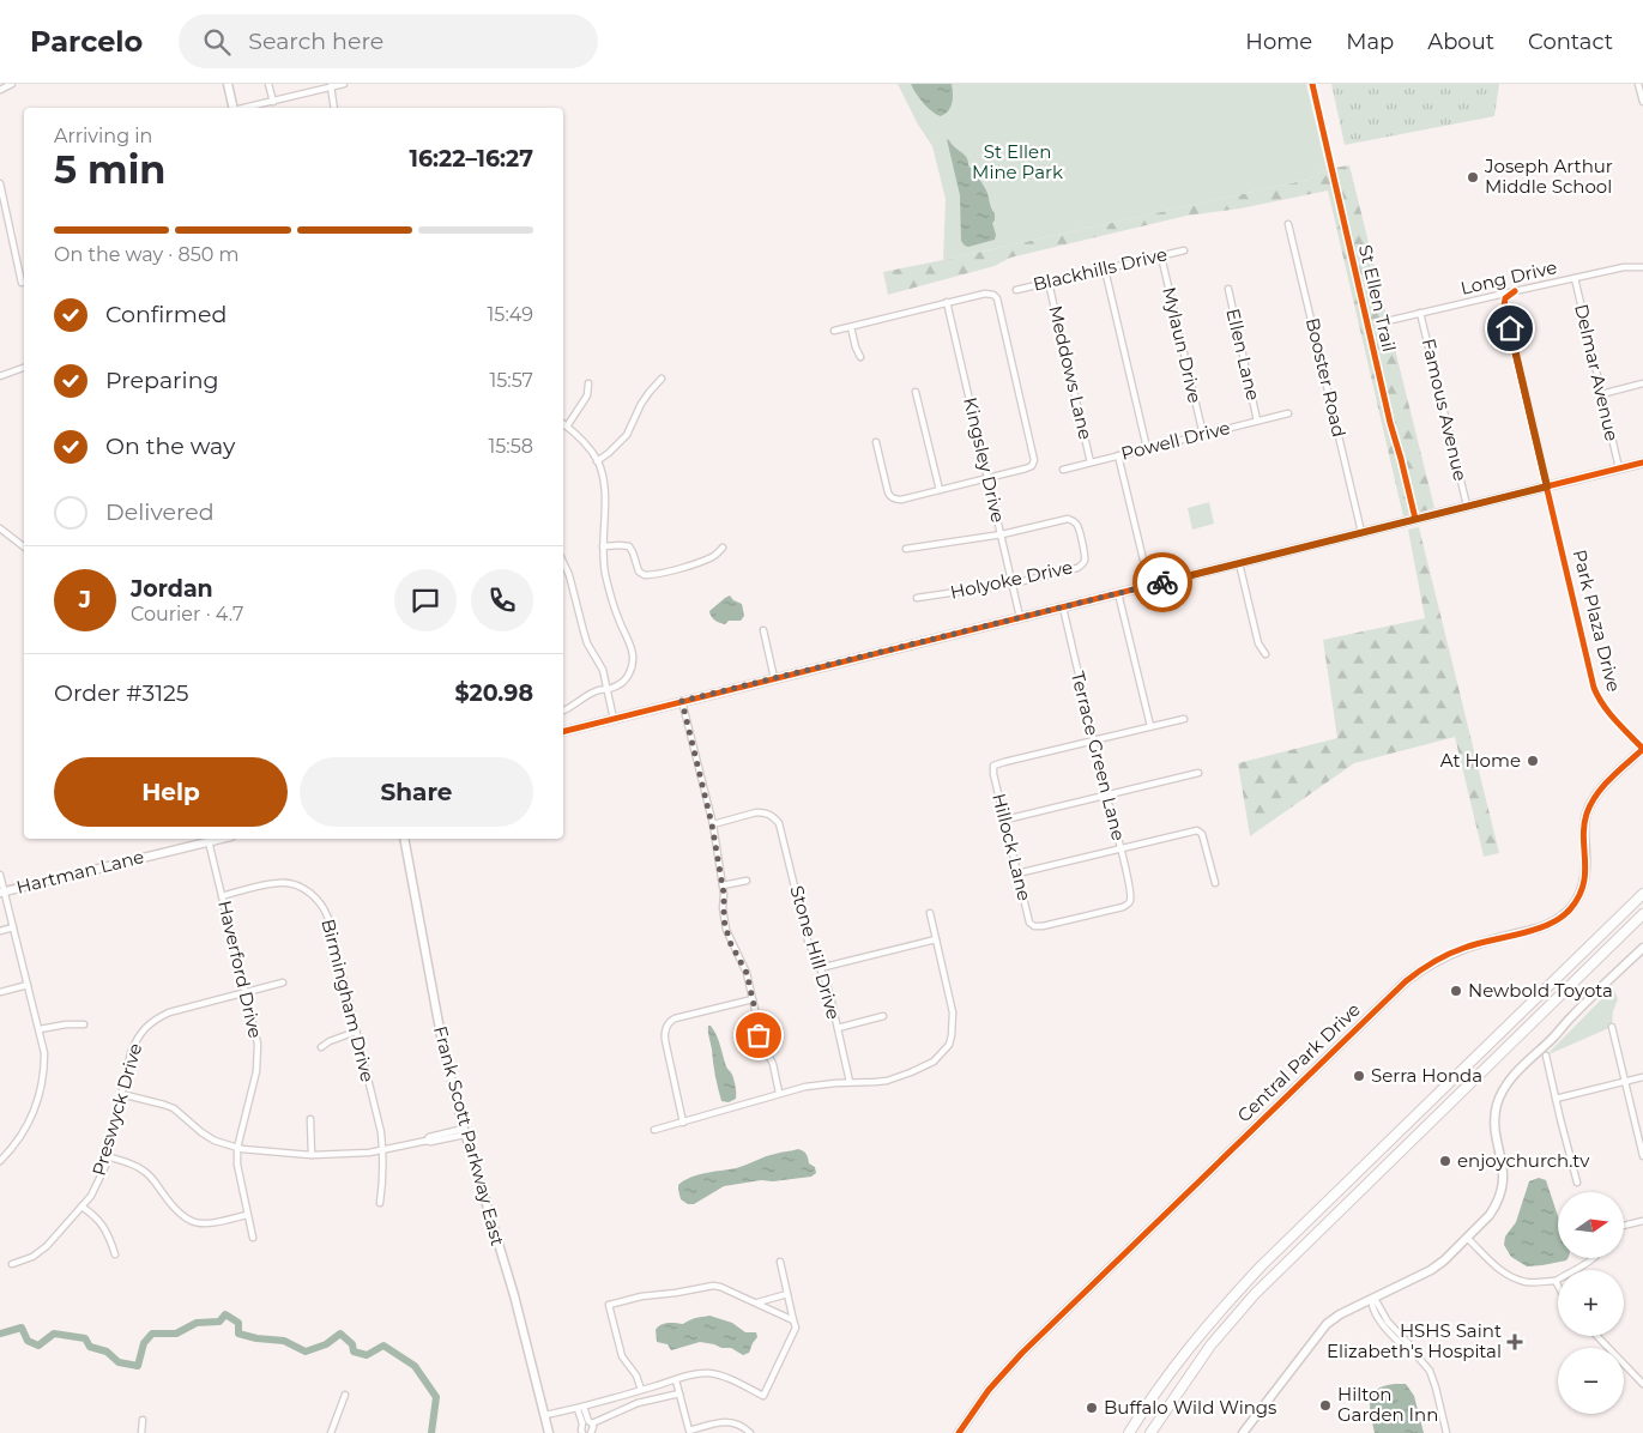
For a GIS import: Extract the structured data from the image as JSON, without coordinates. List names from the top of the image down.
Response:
{
  "streets": {
    "street": [
      "Blackhills Drive",
      "Long Drive",
      "Mylaun Drive",
      "Ellen Lane",
      "Meddows Lane",
      "Delmar Avenue",
      "Booster Road",
      "Famous Avenue",
      "Powell Drive",
      "Kingsley Drive",
      "Holyoke Drive",
      "Park Plaza Drive",
      "Terrace Green Lane",
      "Hillock Lane",
      "Hartman Lane",
      "Stone Hill Drive",
      "Haverford Drive",
      "Birmingham Drive",
      "Central Park Drive",
      "Preswyck Drive",
      "Frank Scott Parkway East"
    ],
    "cycle path": ["St Ellen Trail"]
  },
  "crossings": [
    ["Blackhills Drive", "Mylaun Drive"],
    ["Blackhills Drive", "Meddows Lane"],
    ["Long Drive", "Delmar Avenue"],
    ["Long Drive", "Famous Avenue"],
    ["Long Drive", "Park Plaza Drive"],
    ["Mylaun Drive", "Powell Drive"],
    ["Ellen Lane", "Powell Drive"],
    ["Meddows Lane", "Powell Drive"],
    ["Kingsley Drive", "Holyoke Drive"],
    ["Park Plaza Drive", "Central Park Drive"],
    ["Terrace Green Lane", "Hillock Lane"],
    ["Hartman Lane", "Haverford Drive"],
    ["Haverford Drive", "Birmingham Drive"],
    ["Haverford Drive", "Preswyck Drive"]
  ],
  "parks": ["St Ellen Mine Park"],
  "places": {
    "other": [
      "Joseph Arthur Middle School",
      "At Home",
      "Newbold Toyota",
      "Serra Honda",
      "enjoychurch.tv",
      "Hilton Garden Inn",
      "Buffalo Wild Wings"
    ],
    "health": ["HSHS Saint Elizabeth's Hospital"]
  },
  "north": "right",
  "page": {
    "header": "Parcelo",
    "search": "Search here",
    "nav": [
      "Home",
      "Map",
      "About",
      "Contact"
    ],
    "heading": ["5 min", "Arriving in", "16:22–16:27"],
    "panel": [
      "Jordan",
      "Courier · 4.7",
      "Order #3125",
      "$20.98"
    ],
    "bar": "On the way · 850 m",
    "list": [
      ["Confirmed", "15:49"],
      ["Preparing", "15:57"],
      ["On the way", "15:58"],
      "Delivered"
    ],
    "round": "J",
    "buttons": ["Help", "Share"],
    "map_buttons": ["+", "−"]
  }
}
